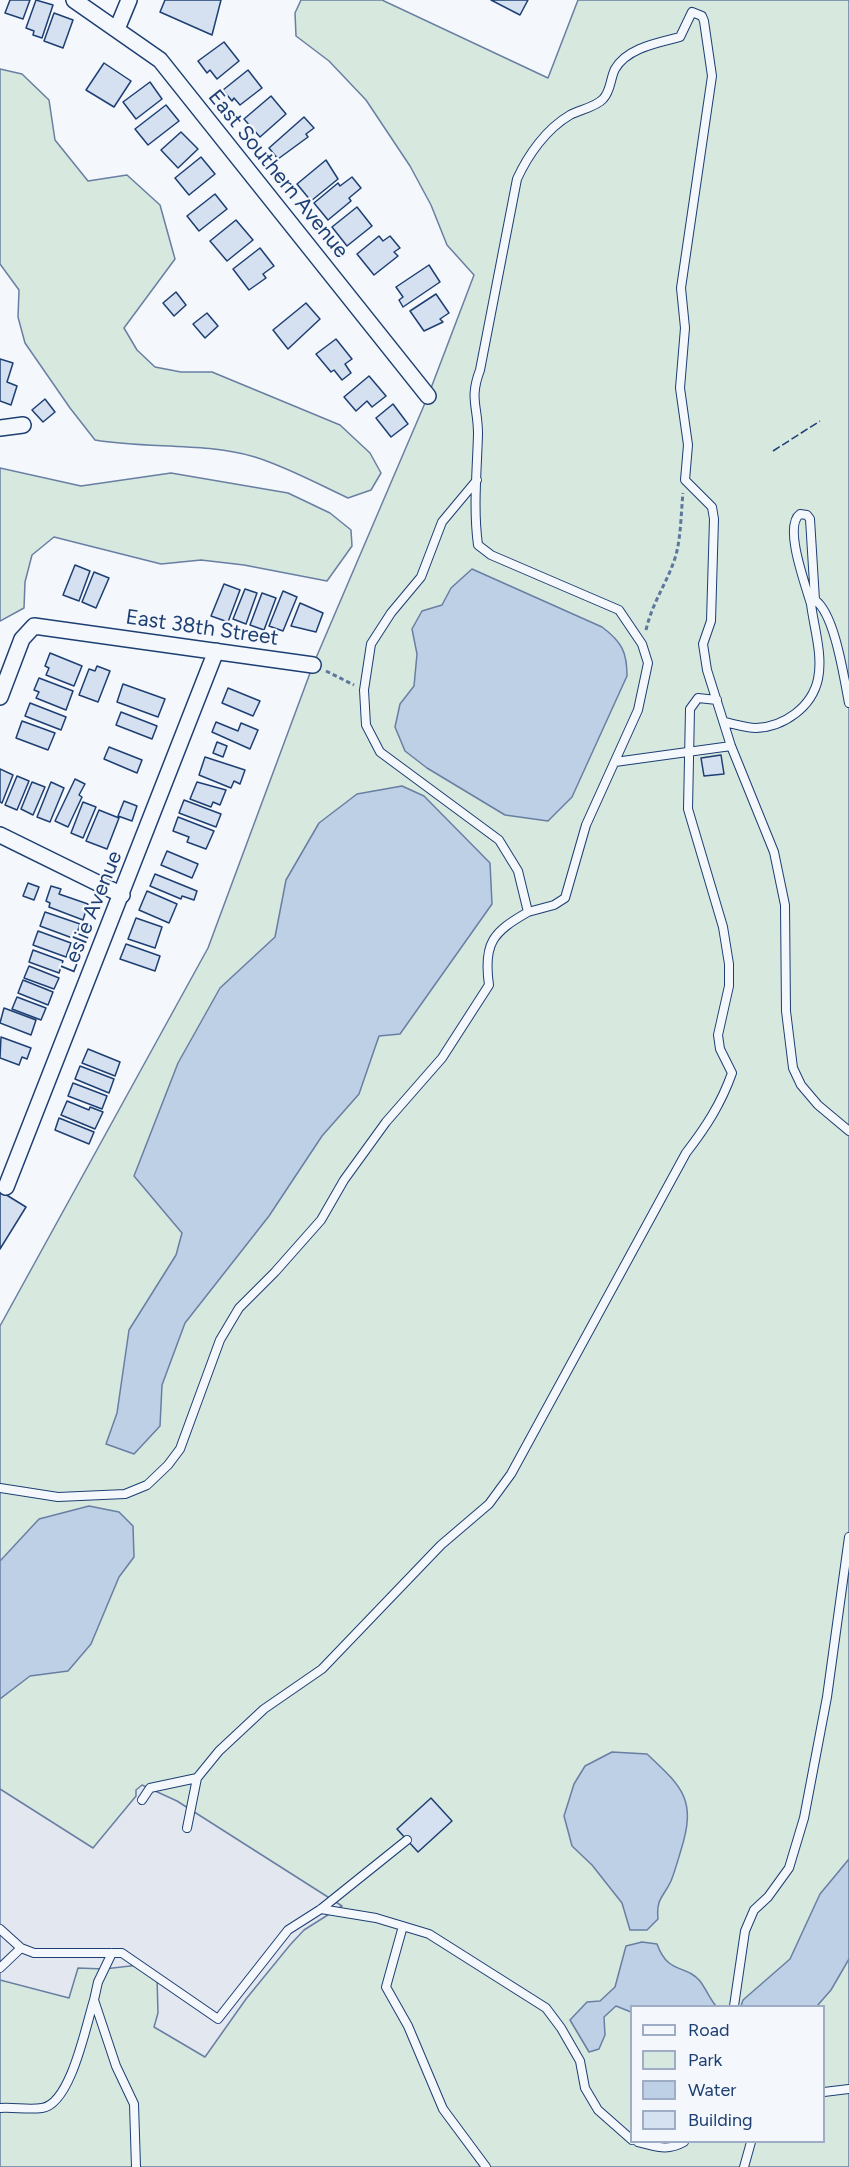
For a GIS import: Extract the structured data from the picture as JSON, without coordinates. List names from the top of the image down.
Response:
{
  "streets": {
    "street": ["East Southern Avenue", "East 38th Street", "Leslie Avenue"]
  },
  "crossings": [
    ["East 38th Street", "Leslie Avenue"]
  ],
  "legend": [
    "Road",
    "Park",
    "Water",
    "Building"
  ]
}
